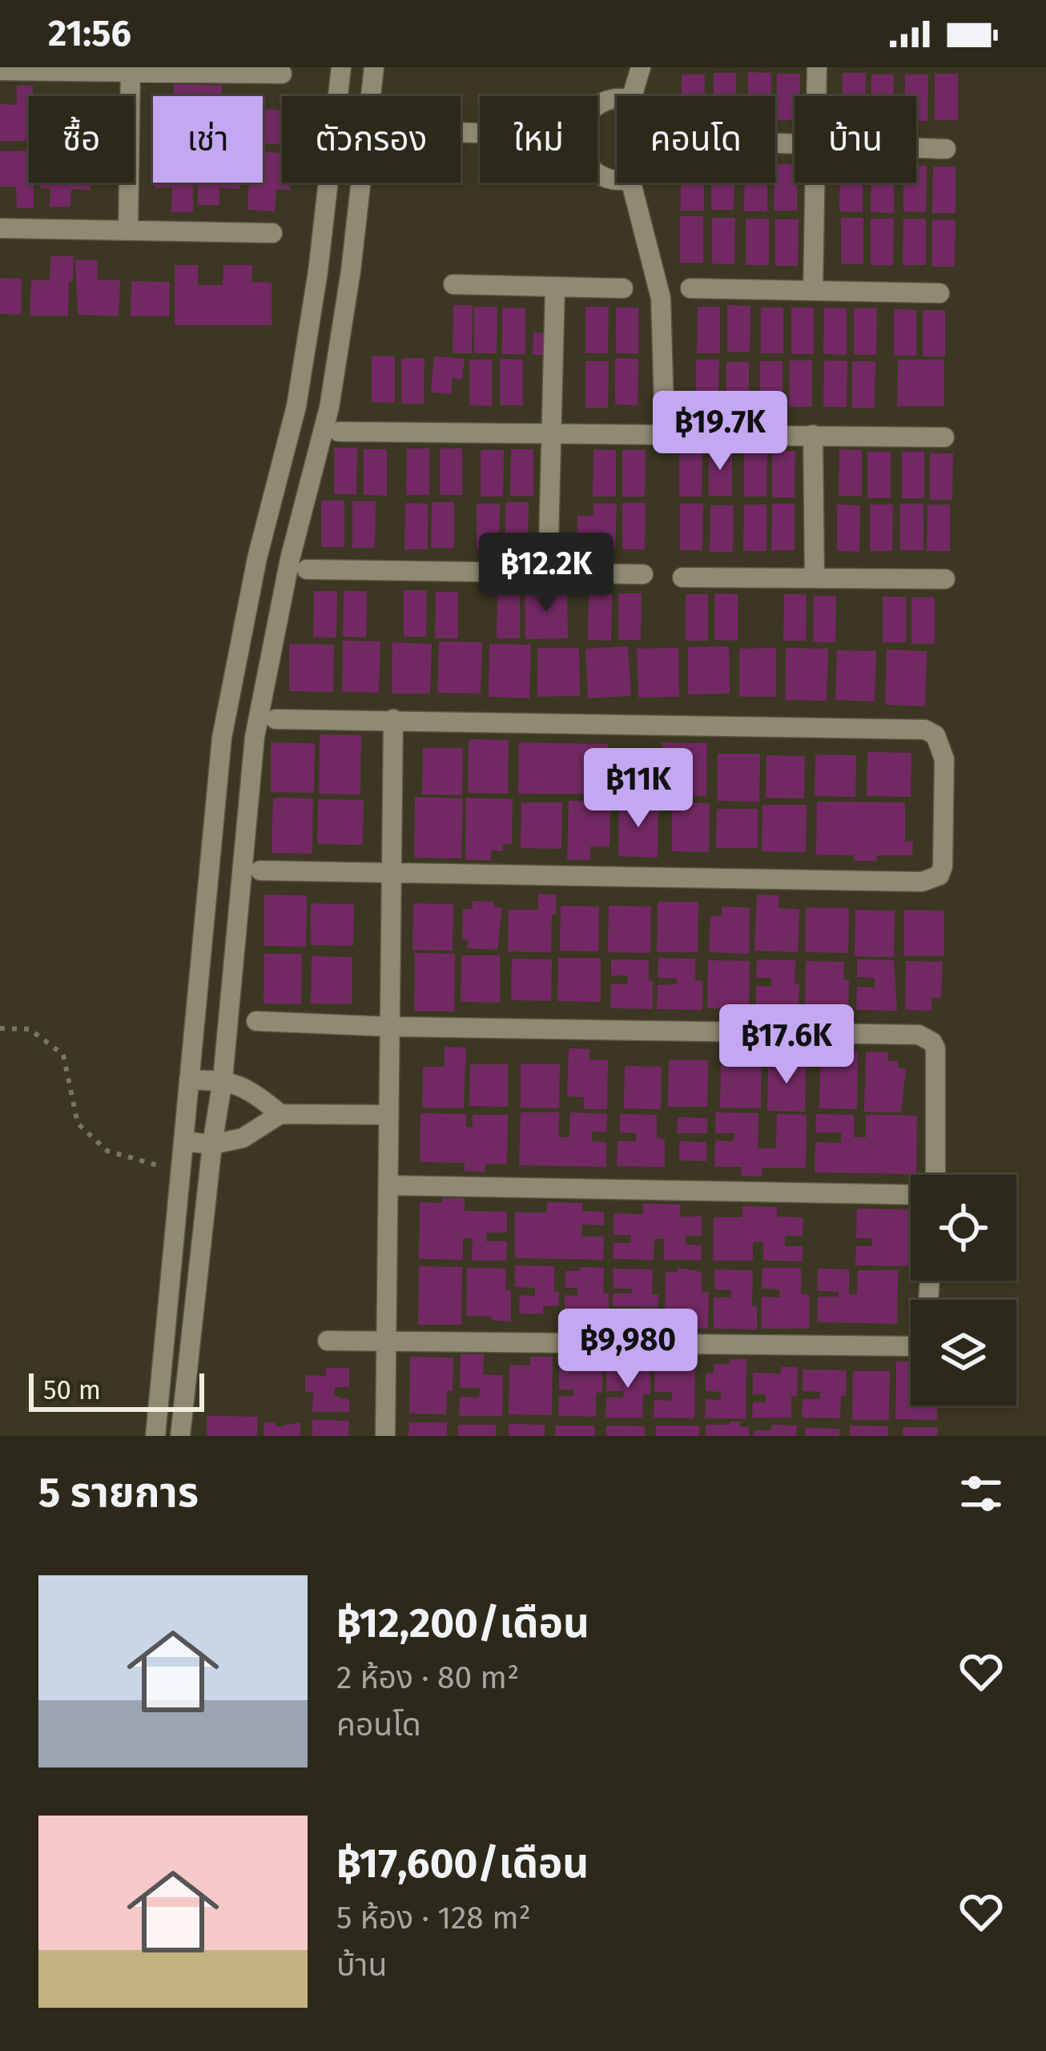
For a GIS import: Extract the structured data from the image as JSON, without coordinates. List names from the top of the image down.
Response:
{
  "scale_bar": "50 m",
  "page": {
    "status": "21:56",
    "chip": [
      "ซื้อ",
      "เช่า",
      "ตัวกรอง",
      "ใหม่",
      "คอนโด",
      "บ้าน"
    ],
    "price": [
      "฿19.7K",
      "฿12.2K",
      "฿11K",
      "฿17.6K",
      "฿9,980"
    ],
    "scale": "50 m",
    "heading": "5 รายการ",
    "list": [
      {
        "name": "฿12,200/เดือน",
        "note": "2 ห้อง · 80 m² · คอนโด"
      },
      {
        "name": "฿17,600/เดือน",
        "note": "5 ห้อง · 128 m² · บ้าน"
      }
    ]
  }
}
